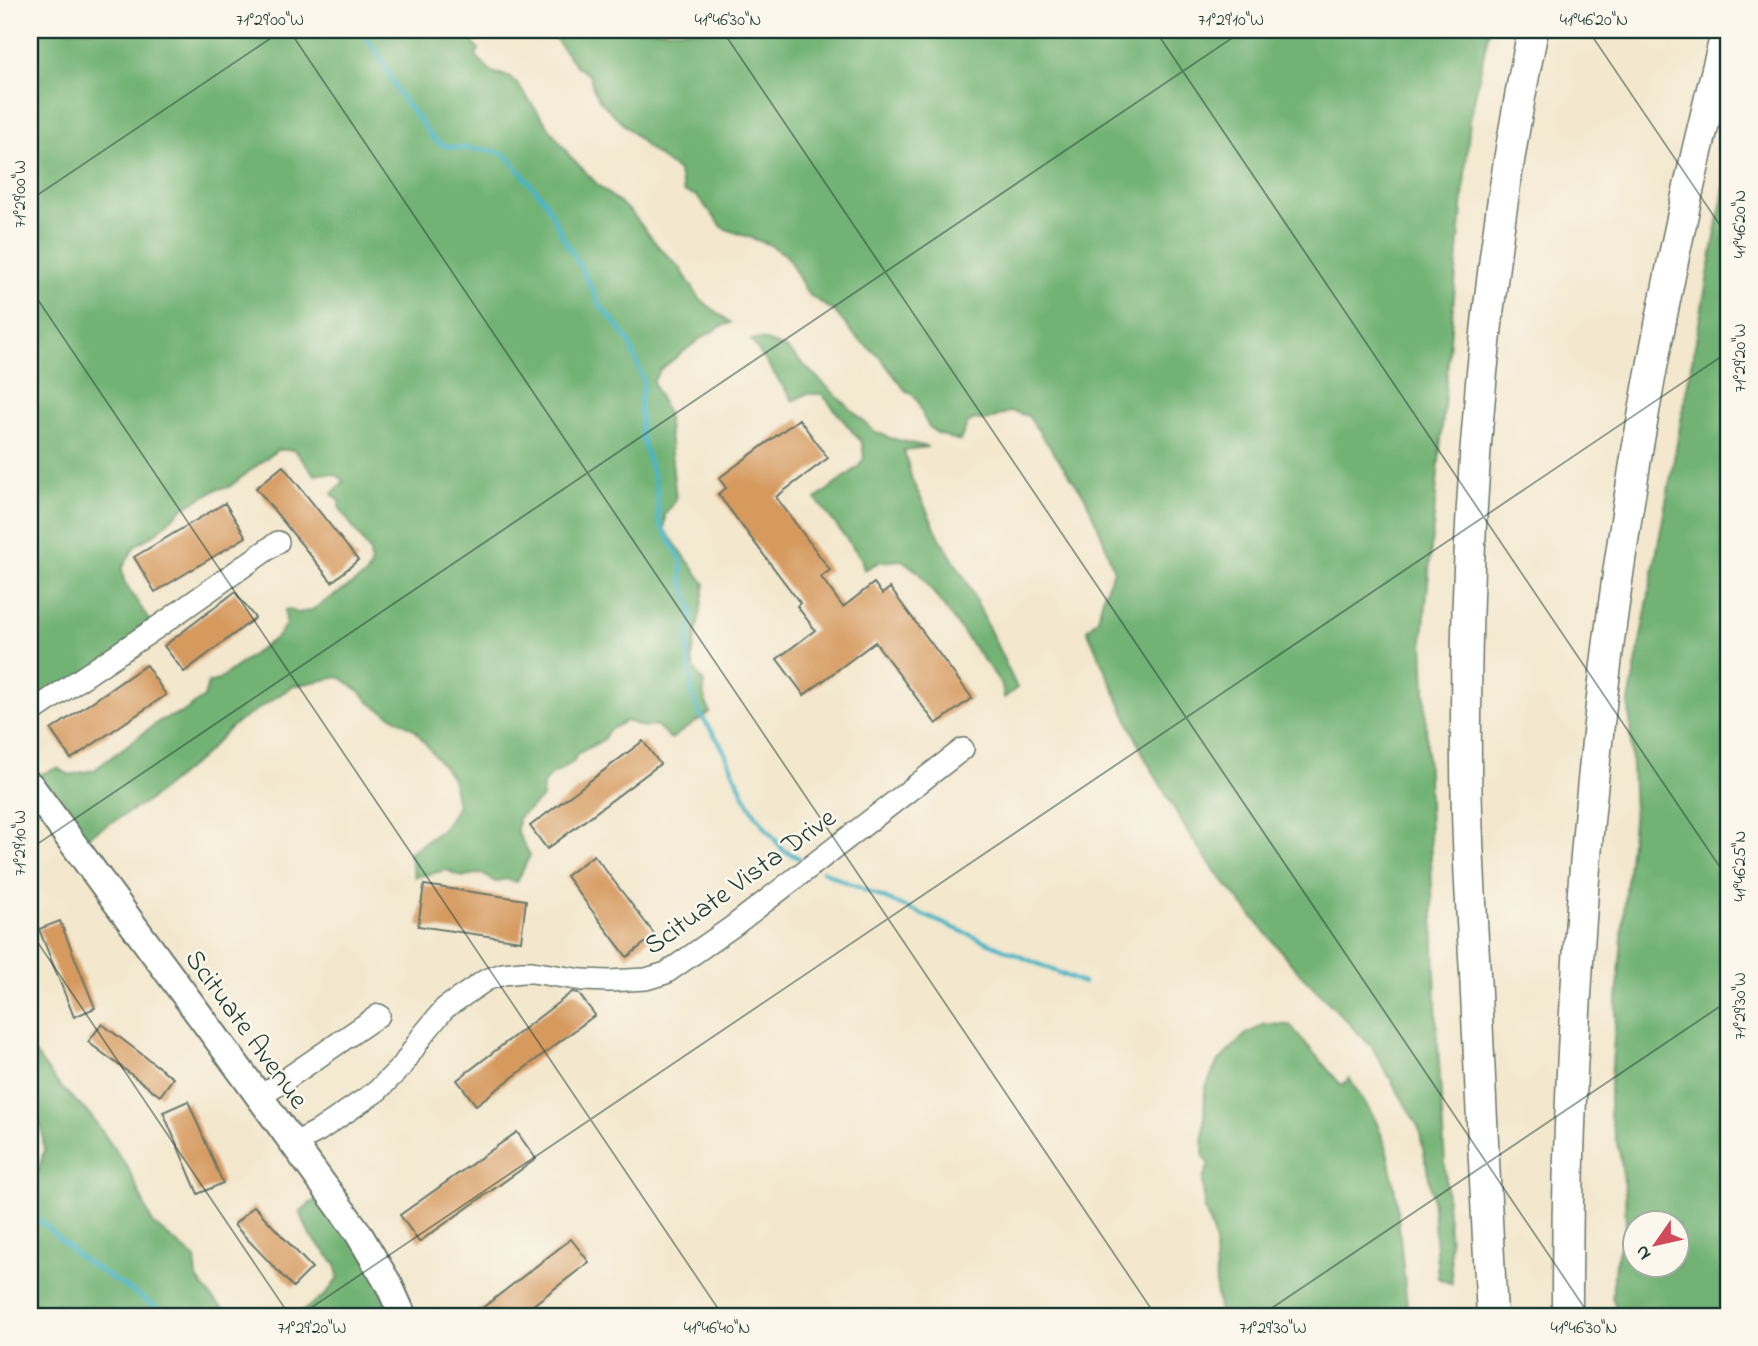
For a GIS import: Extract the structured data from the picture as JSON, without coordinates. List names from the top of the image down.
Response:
{
  "streets": {
    "main road": ["Scituate Avenue"],
    "street": ["Scituate Vista Drive"]
  },
  "crossings": [
    ["Scituate Vista Drive", "Scituate Avenue"]
  ],
  "north": "bottom left",
  "coordinates": [
    "71°29'00\"W",
    "41°46'30\"N",
    "71°29'10\"W",
    "41°46'20\"N",
    "71°29'20\"W",
    "41°46'25\"N",
    "71°29'30\"W",
    "41°46'40\"N"
  ]
}
